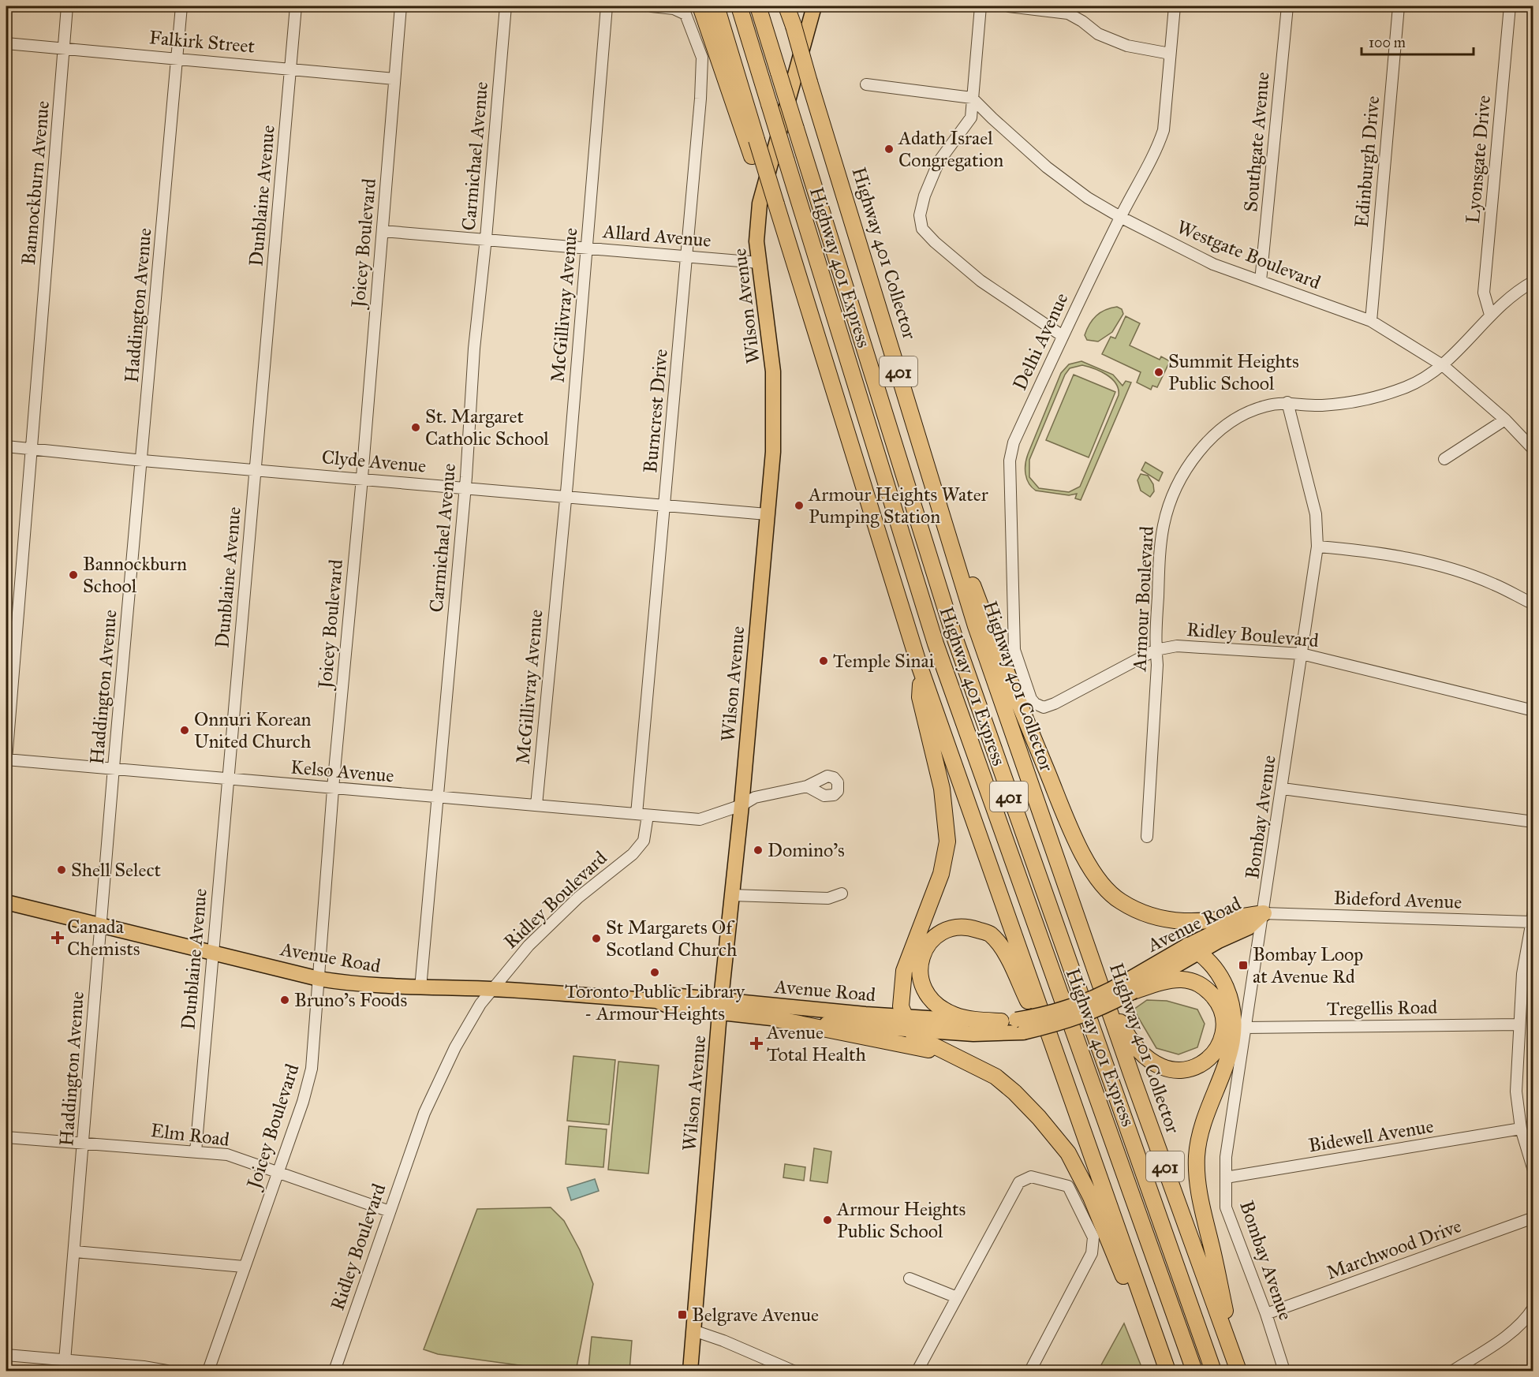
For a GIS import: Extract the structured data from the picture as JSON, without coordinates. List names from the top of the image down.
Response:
{
  "streets": {
    "highway": ["Highway 401 Collector", "Highway 401 Express", "401"],
    "main road": ["Wilson Avenue", "Avenue Road"],
    "street": [
      "Falkirk Street",
      "Southgate Avenue",
      "Carmichael Avenue",
      "Lyonsgate Drive",
      "Edinburgh Drive",
      "Bannockburn Avenue",
      "Dunblaine Avenue",
      "Allard Avenue",
      "Joicey Boulevard",
      "Westgate Boulevard",
      "Haddington Avenue",
      "McGillivray Avenue",
      "Delhi Avenue",
      "Burncrest Drive",
      "Clyde Avenue",
      "Armour Boulevard",
      "Ridley Boulevard",
      "Kelso Avenue",
      "Bombay Avenue",
      "Bideford Avenue",
      "Tregellis Road",
      "Elm Road",
      "Bidewell Avenue",
      "Marchwood Drive"
    ]
  },
  "crossings": [
    ["Falkirk Street", "Bannockburn Avenue"],
    ["Falkirk Street", "Dunblaine Avenue"],
    ["Falkirk Street", "Joicey Boulevard"],
    ["Falkirk Street", "Haddington Avenue"],
    ["Southgate Avenue", "Westgate Boulevard"],
    ["Carmichael Avenue", "Allard Avenue"],
    ["Carmichael Avenue", "Clyde Avenue"],
    ["Carmichael Avenue", "Kelso Avenue"],
    ["Carmichael Avenue", "Avenue Road"],
    ["Lyonsgate Drive", "Armour Boulevard"],
    ["Edinburgh Drive", "Westgate Boulevard"],
    ["Bannockburn Avenue", "Clyde Avenue"],
    ["Bannockburn Avenue", "Kelso Avenue"],
    ["Dunblaine Avenue", "Clyde Avenue"],
    ["Dunblaine Avenue", "Kelso Avenue"],
    ["Dunblaine Avenue", "Avenue Road"],
    ["Dunblaine Avenue", "Elm Road"],
    ["Allard Avenue", "Joicey Boulevard"],
    ["Allard Avenue", "McGillivray Avenue"],
    ["Allard Avenue", "Wilson Avenue"],
    ["Allard Avenue", "Burncrest Drive"],
    ["Joicey Boulevard", "Clyde Avenue"],
    ["Joicey Boulevard", "Kelso Avenue"],
    ["Joicey Boulevard", "Avenue Road"],
    ["Joicey Boulevard", "Elm Road"],
    ["Westgate Boulevard", "Delhi Avenue"],
    ["Westgate Boulevard", "Armour Boulevard"],
    ["Haddington Avenue", "Clyde Avenue"],
    ["Haddington Avenue", "Kelso Avenue"],
    ["Haddington Avenue", "Avenue Road"],
    ["Haddington Avenue", "Elm Road"],
    ["McGillivray Avenue", "Clyde Avenue"],
    ["McGillivray Avenue", "Kelso Avenue"],
    ["Wilson Avenue", "Clyde Avenue"],
    ["Wilson Avenue", "Avenue Road"],
    ["Delhi Avenue", "Ridley Boulevard"],
    ["Burncrest Drive", "Clyde Avenue"],
    ["Burncrest Drive", "Ridley Boulevard"],
    ["Burncrest Drive", "Kelso Avenue"],
    ["Armour Boulevard", "Ridley Boulevard"],
    ["Armour Boulevard", "Bombay Avenue"],
    ["Ridley Boulevard", "Kelso Avenue"],
    ["Ridley Boulevard", "Bombay Avenue"],
    ["Ridley Boulevard", "Avenue Road"],
    ["Ridley Boulevard", "Elm Road"],
    ["Bombay Avenue", "Bideford Avenue"],
    ["Bombay Avenue", "Avenue Road"],
    ["Bombay Avenue", "Tregellis Road"],
    ["Bombay Avenue", "Bidewell Avenue"],
    ["Bombay Avenue", "Marchwood Drive"],
    ["Bideford Avenue", "Avenue Road"]
  ],
  "places": {
    "other": [
      "Adath Israel Congregation",
      "Summit Heights Public School",
      "St. Margaret Catholic School",
      "Armour Heights Water Pumping Station",
      "Bannockburn School",
      "Temple Sinai",
      "Onnuri Korean United Church",
      "Domino's",
      "Shell Select",
      "St Margarets Of Scotland Church",
      "Toronto Public Library - Armour Heights",
      "Bruno's Foods",
      "Armour Heights Public School"
    ],
    "health": ["Canada Chemists", "Avenue Total Health"],
    "transit": ["Bombay Loop at Avenue Rd", "Belgrave Avenue"]
  },
  "scale_bar": "100 m"
}
